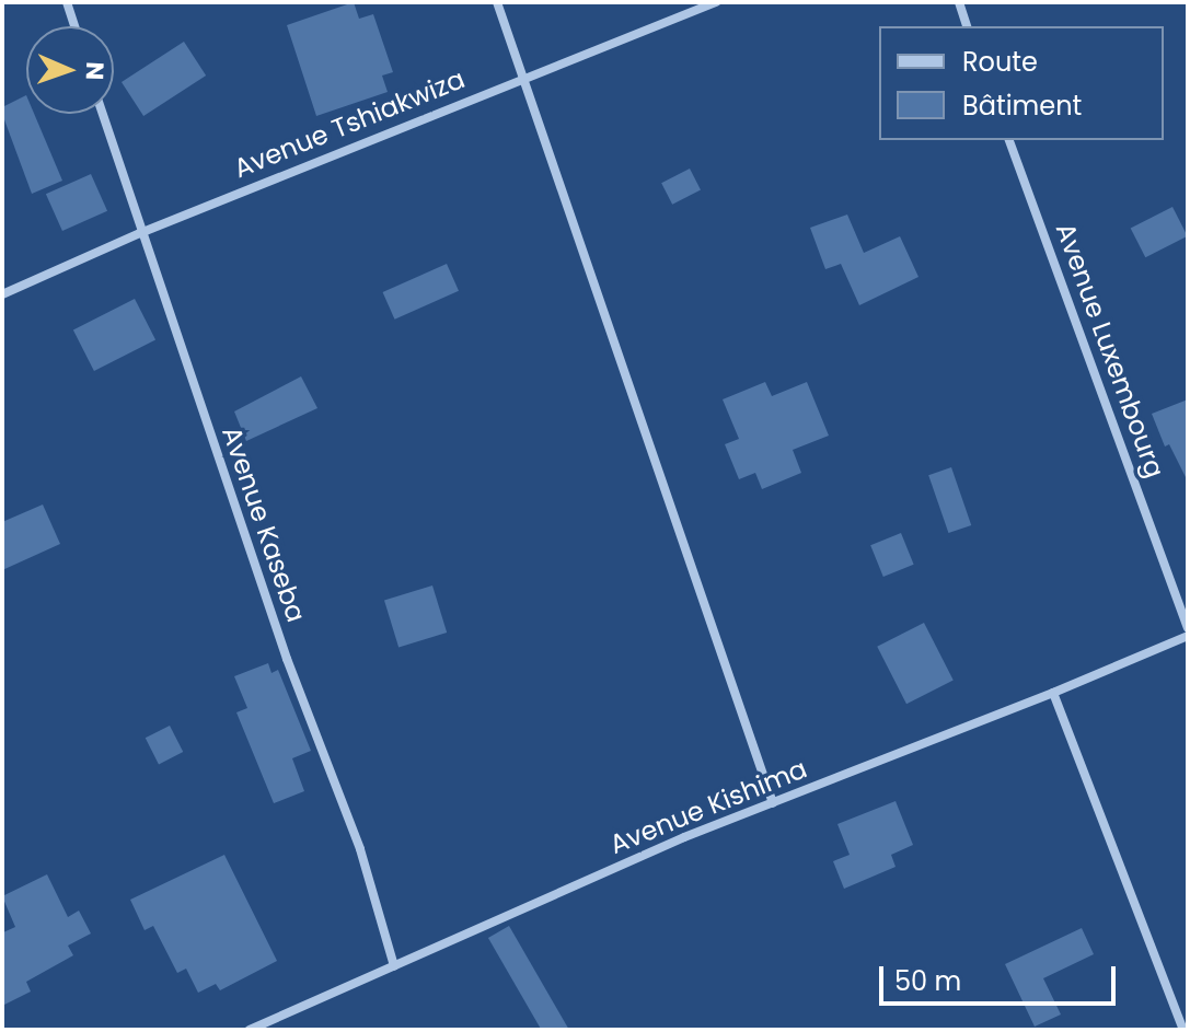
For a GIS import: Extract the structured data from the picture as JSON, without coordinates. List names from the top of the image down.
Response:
{
  "streets": {
    "street": [
      "Avenue Tshiakwiza",
      "Avenue Luxembourg",
      "Avenue Kaseba",
      "Avenue Kishima"
    ]
  },
  "crossings": [
    ["Avenue Tshiakwiza", "Avenue Kaseba"],
    ["Avenue Kaseba", "Avenue Kishima"]
  ],
  "legend": ["Route", "Bâtiment"],
  "scale_bar": "50 m",
  "north": "right"
}
